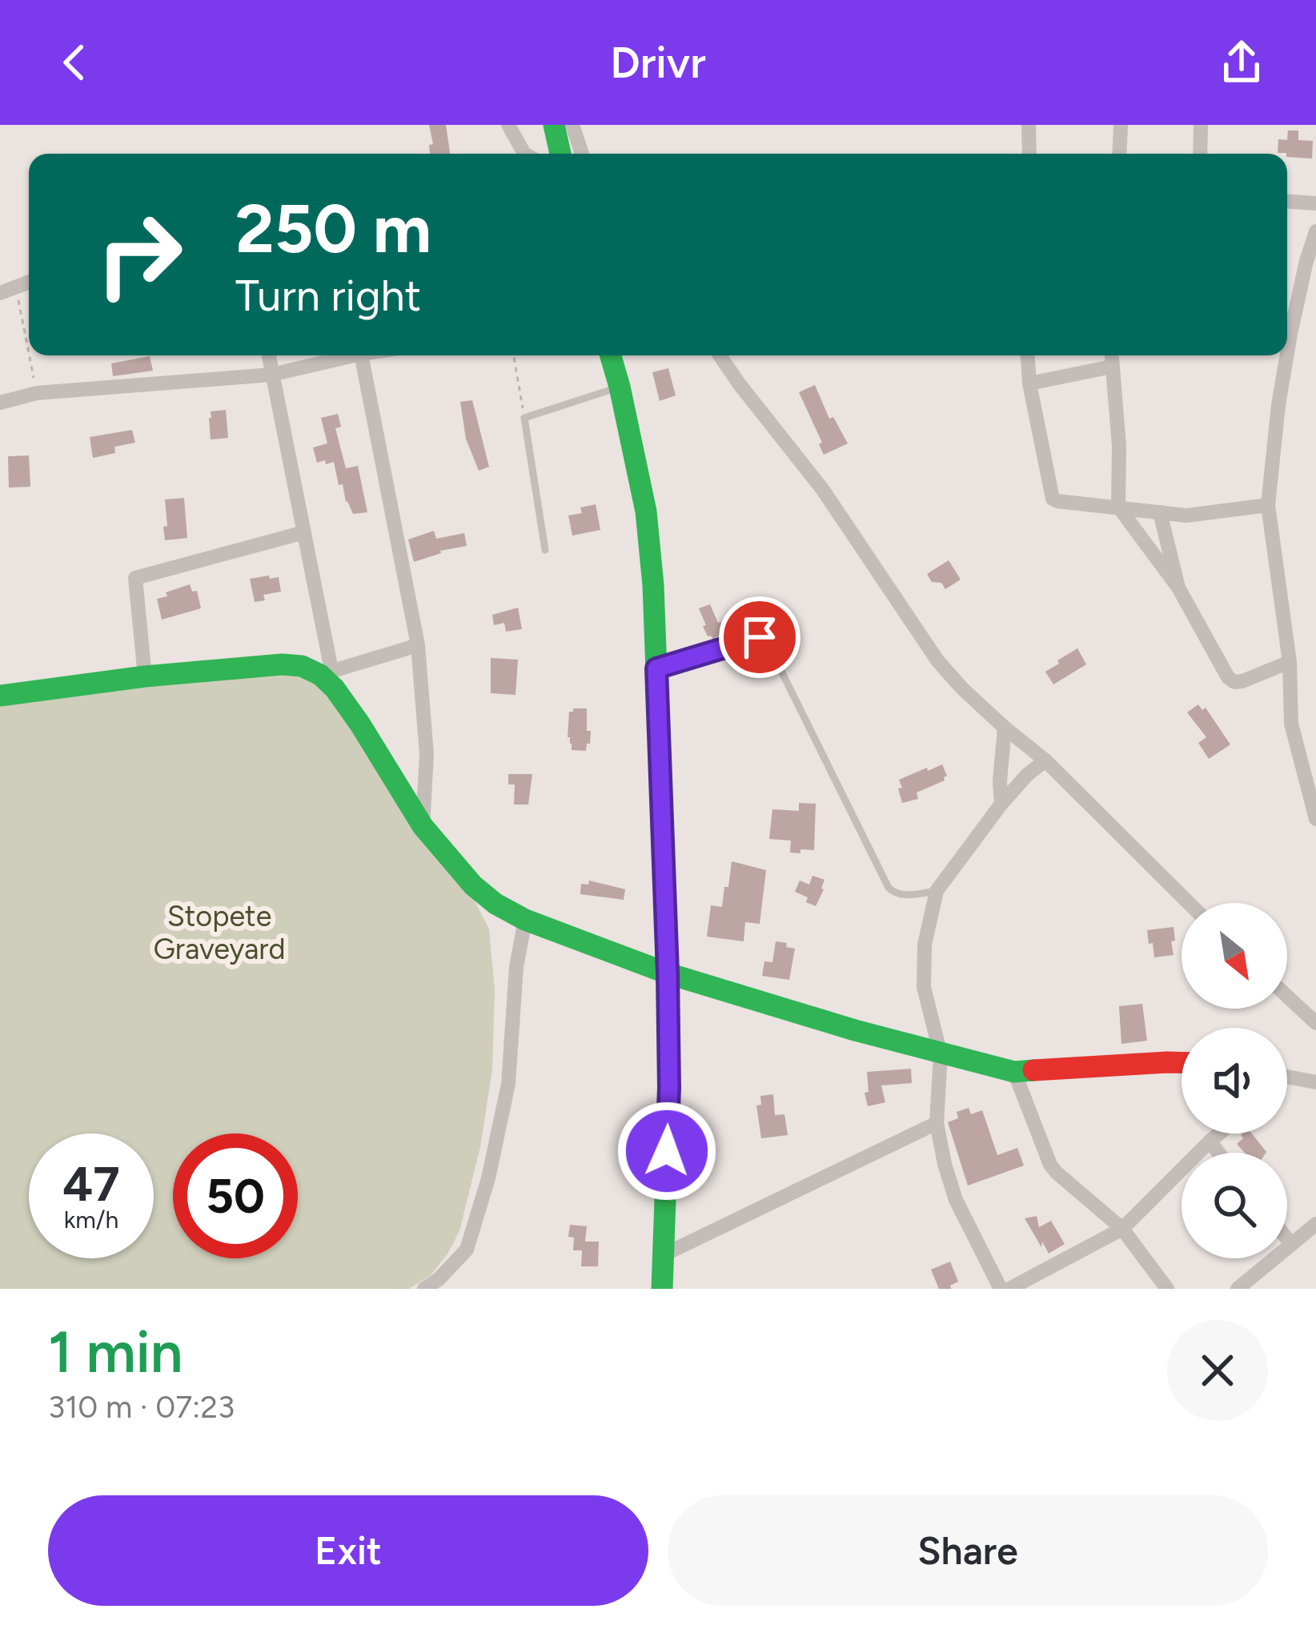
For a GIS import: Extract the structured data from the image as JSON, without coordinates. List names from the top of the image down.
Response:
{
  "parks": ["Stopete Graveyard"],
  "north": "bottom right",
  "page": {
    "header": "Drivr",
    "turn": ["250 m", "Turn right"],
    "speed": "47 km/h",
    "limit": "50",
    "heading": ["1 min", "310 m · 07:23"],
    "buttons": ["Exit", "Share"]
  }
}
